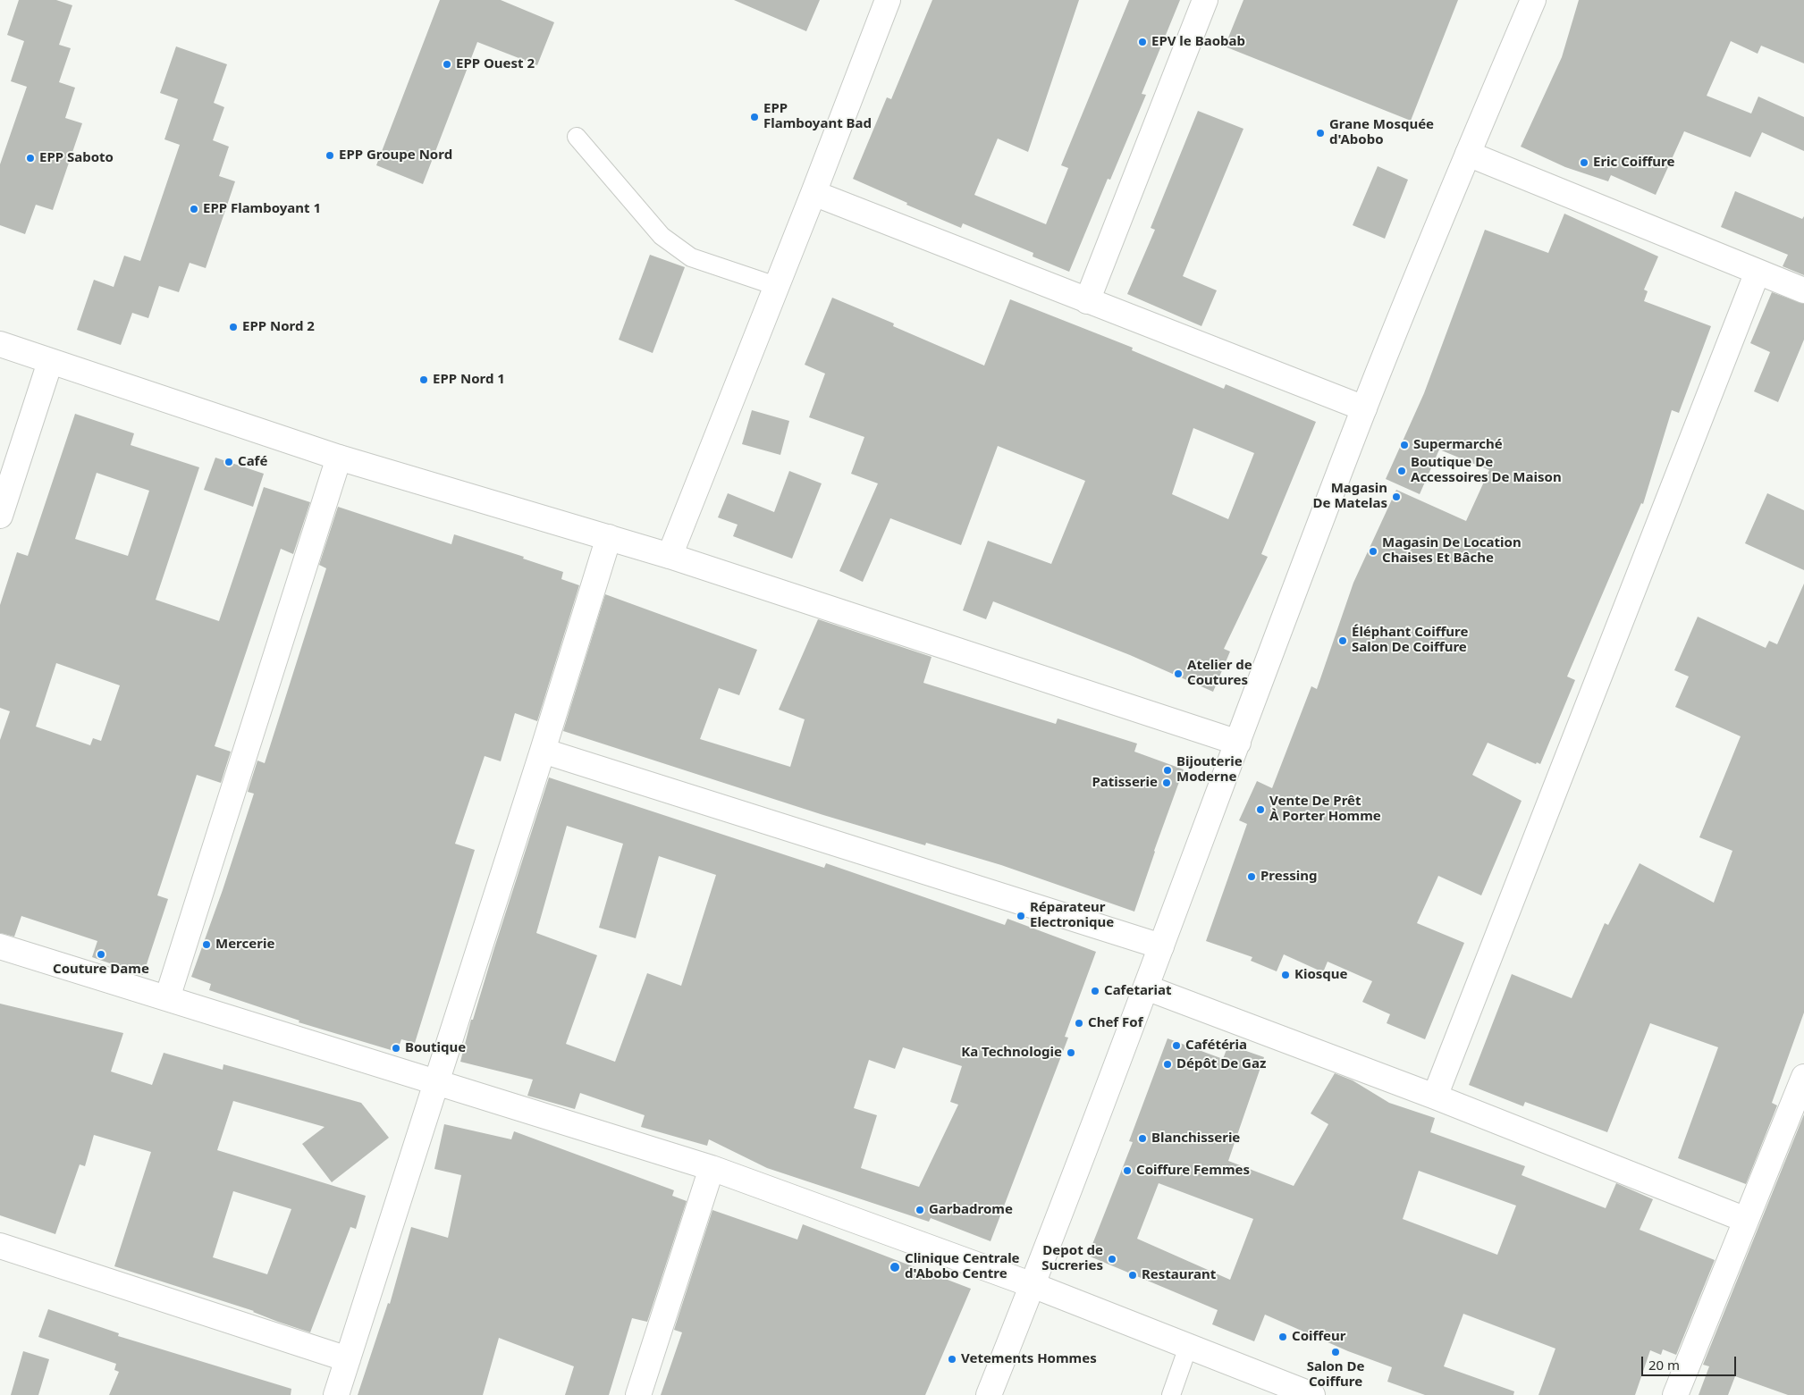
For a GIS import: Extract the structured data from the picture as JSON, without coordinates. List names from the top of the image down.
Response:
{
  "places": [
    "EPV le Baobab",
    "EPP Ouest 2",
    "EPP Flamboyant Bad",
    "Grane Mosquée d'Abobo",
    "EPP Groupe Nord",
    "EPP Saboto",
    "Eric Coiffure",
    "EPP Flamboyant 1",
    "EPP Nord 2",
    "EPP Nord 1",
    "Supermarché",
    "Café",
    "Boutique De Accessoires De Maison",
    "Magasin De Matelas",
    "Magasin De Location Chaises Et Bâche",
    "Éléphant Coiffure Salon De Coiffure",
    "Atelier de Coutures",
    "Bijouterie Moderne",
    "Patisserie",
    "Vente De Prêt À Porter Homme",
    "Pressing",
    "Réparateur Electronique",
    "Mercerie",
    "Couture Dame",
    "Kiosque",
    "Cafetariat",
    "Chef Fof",
    "Cafétéria",
    "Boutique",
    "Ka Technologie",
    "Dépôt De Gaz",
    "Blanchisserie",
    "Coiffure Femmes",
    "Garbadrome",
    "Depot de Sucreries",
    "Clinique Centrale d'Abobo Centre",
    "Restaurant",
    "Coiffeur",
    "Salon De Coiffure",
    "Vetements Hommes"
  ],
  "scale_bar": "20 m"
}
